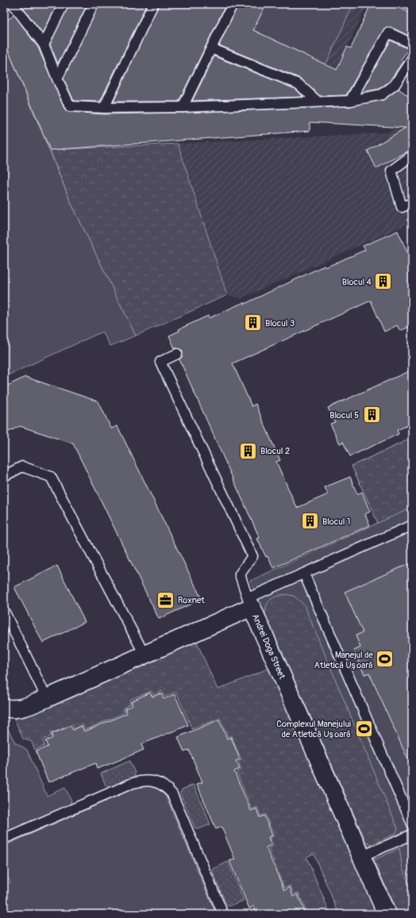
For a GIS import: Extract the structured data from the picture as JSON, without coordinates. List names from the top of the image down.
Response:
{
  "streets": {
    "street": ["Andrei Doga Street"]
  },
  "places": {
    "building": [
      "Blocul 4",
      "Blocul 3",
      "Blocul 5",
      "Blocul 2",
      "Blocul 1"
    ],
    "office": ["Roxnet"],
    "sports": ["Manejul de Atletică Ușoară", "Complexul Manejului de Atletică Ușoară"]
  }
}
